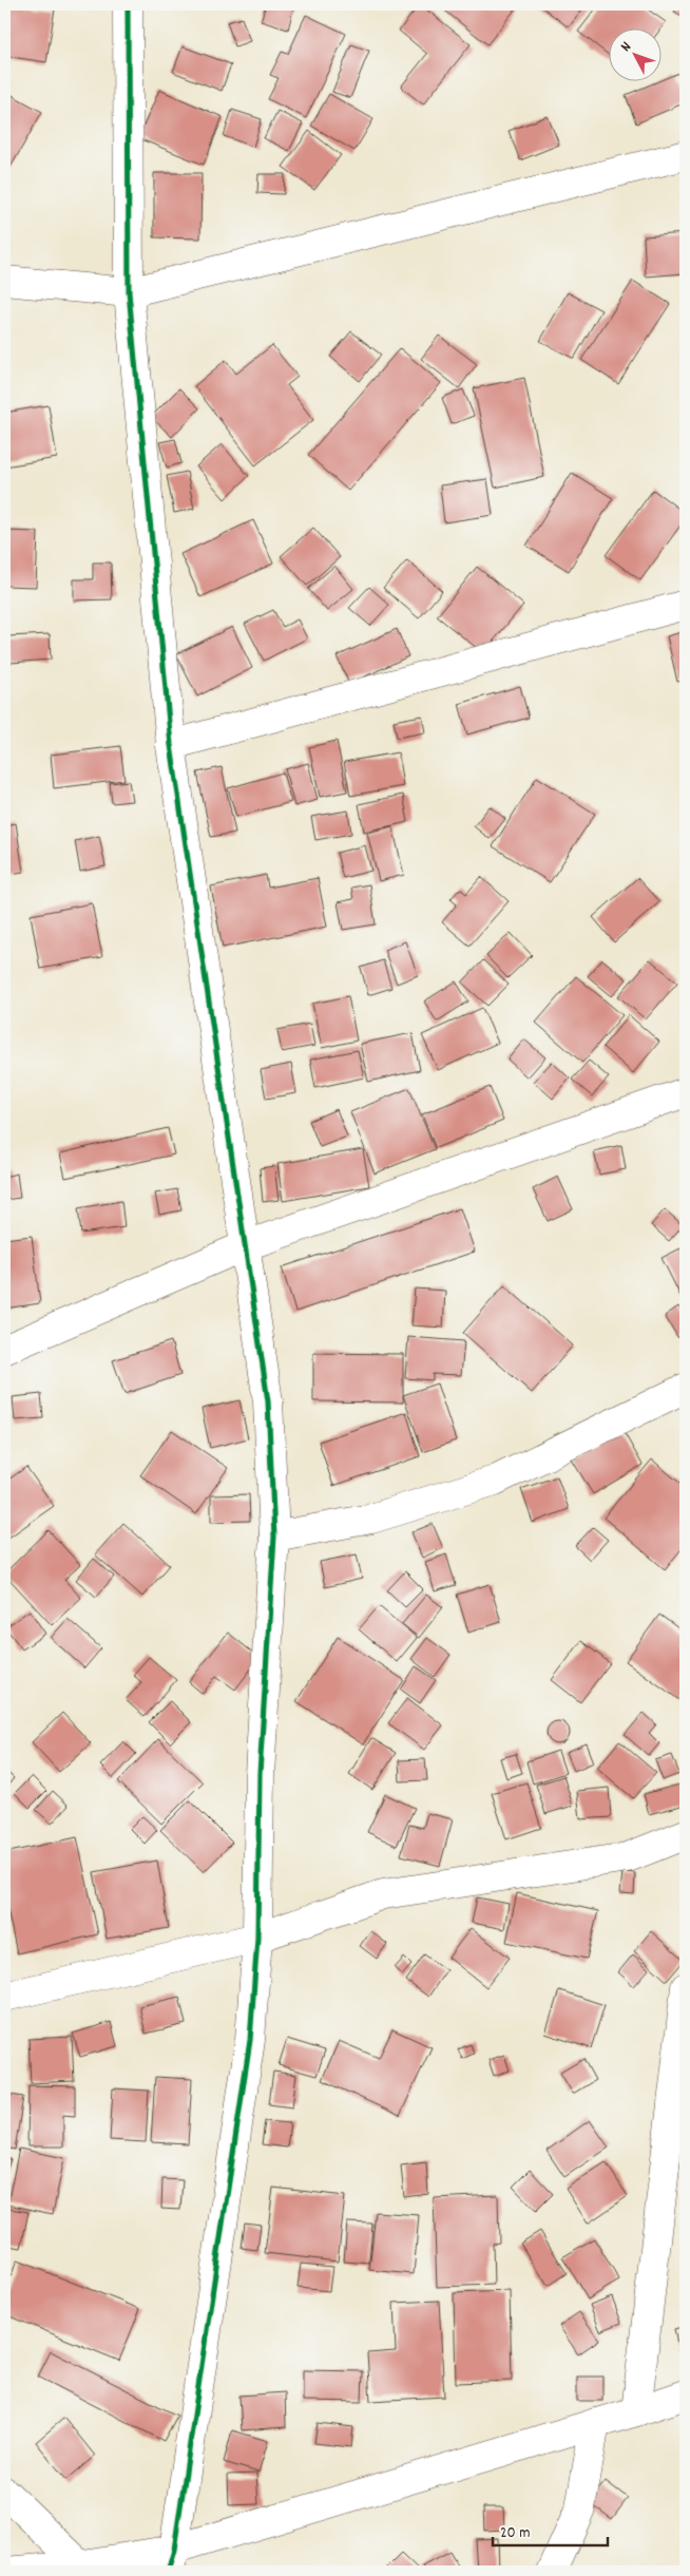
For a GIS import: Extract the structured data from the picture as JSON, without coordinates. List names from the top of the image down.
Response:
{
  "scale_bar": "20 m",
  "north": "top left"
}
